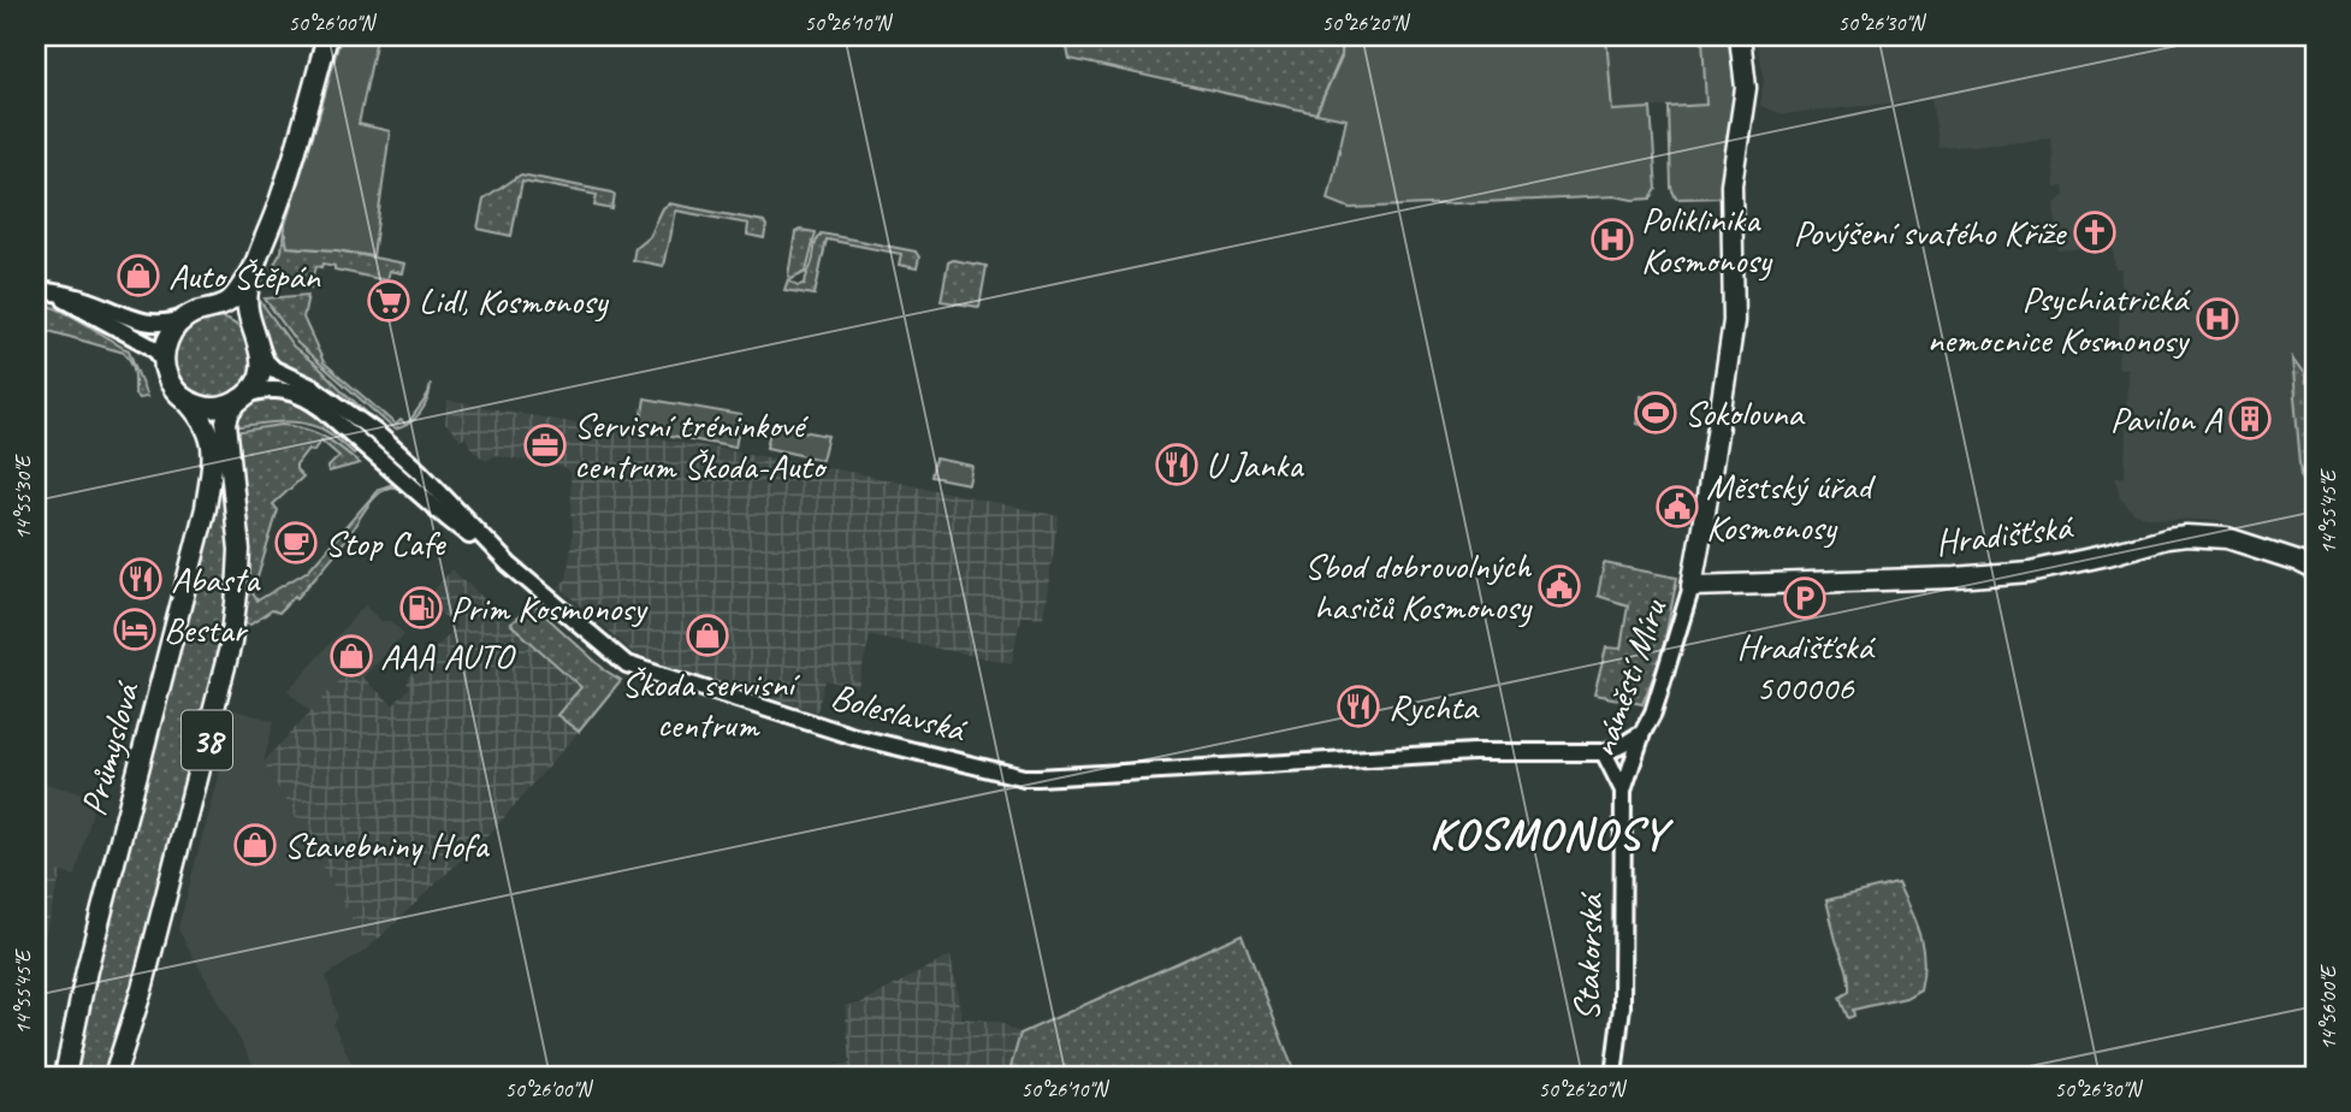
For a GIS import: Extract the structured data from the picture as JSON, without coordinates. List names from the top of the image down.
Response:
{
  "streets": {
    "main road": ["Hradišťská", "38", "Průmyslová"],
    "street": ["náměstí Míru", "Boleslavská", "Stakorská"]
  },
  "crossings": [
    ["Hradišťská", "náměstí Míru"],
    ["náměstí Míru", "Boleslavská"],
    ["náměstí Míru", "Stakorská"],
    ["Boleslavská", "38"],
    ["Boleslavská", "Průmyslová"],
    ["38", "Průmyslová"]
  ],
  "districts": ["KOSMONOSY"],
  "places": {
    "church": ["Povýšení svatého Kříže"],
    "hospital": ["Poliklinika Kosmonosy", "Psychiatrická nemocnice Kosmonosy"],
    "shop": [
      "Auto Štěpán",
      "Škoda servisní centrum",
      "AAA AUTO",
      "Stavebniny Hofa"
    ],
    "supermarket": ["Lidl, Kosmonosy"],
    "sports": ["Sokolovna"],
    "building": ["Pavilon A"],
    "office": ["Servisní tréninkové centrum Škoda-Auto"],
    "restaurant": ["U Janka", "Abasta", "Rychta"],
    "public building": ["Městský úřad Kosmonosy", "Sbod dobrovolných hasičů Kosmonosy"],
    "cafe": ["Stop Cafe"],
    "parking": ["Hradišťská 500006"],
    "fuel station": ["Prim Kosmonosy"],
    "hotel": ["Bestar"]
  },
  "coordinates": [
    "50°26'00\"N",
    "50°26'10\"N",
    "50°26'20\"N",
    "50°26'30\"N",
    "14°55'30\"E",
    "14°55'45\"E",
    "14°56'00\"E"
  ]
}
